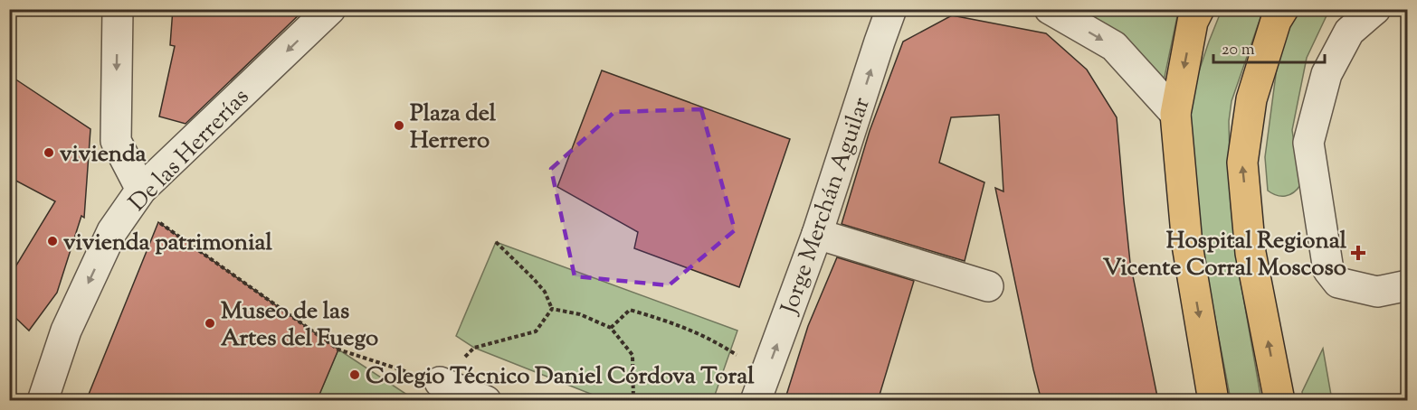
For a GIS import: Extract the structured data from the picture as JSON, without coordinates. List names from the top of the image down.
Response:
{
  "streets": {
    "street": ["De las Herrerías", "Jorge Merchán Aguilar"]
  },
  "one_way": ["De las Herrerías", "Jorge Merchán Aguilar"],
  "places": {
    "other": [
      "Plaza del Herrero",
      "vivienda",
      "vivienda patrimonial",
      "Museo de las Artes del Fuego",
      "Colegio Técnico Daniel Córdova Toral"
    ],
    "health": ["Hospital Regional Vicente Corral Moscoso"]
  },
  "scale_bar": "20 m"
}
